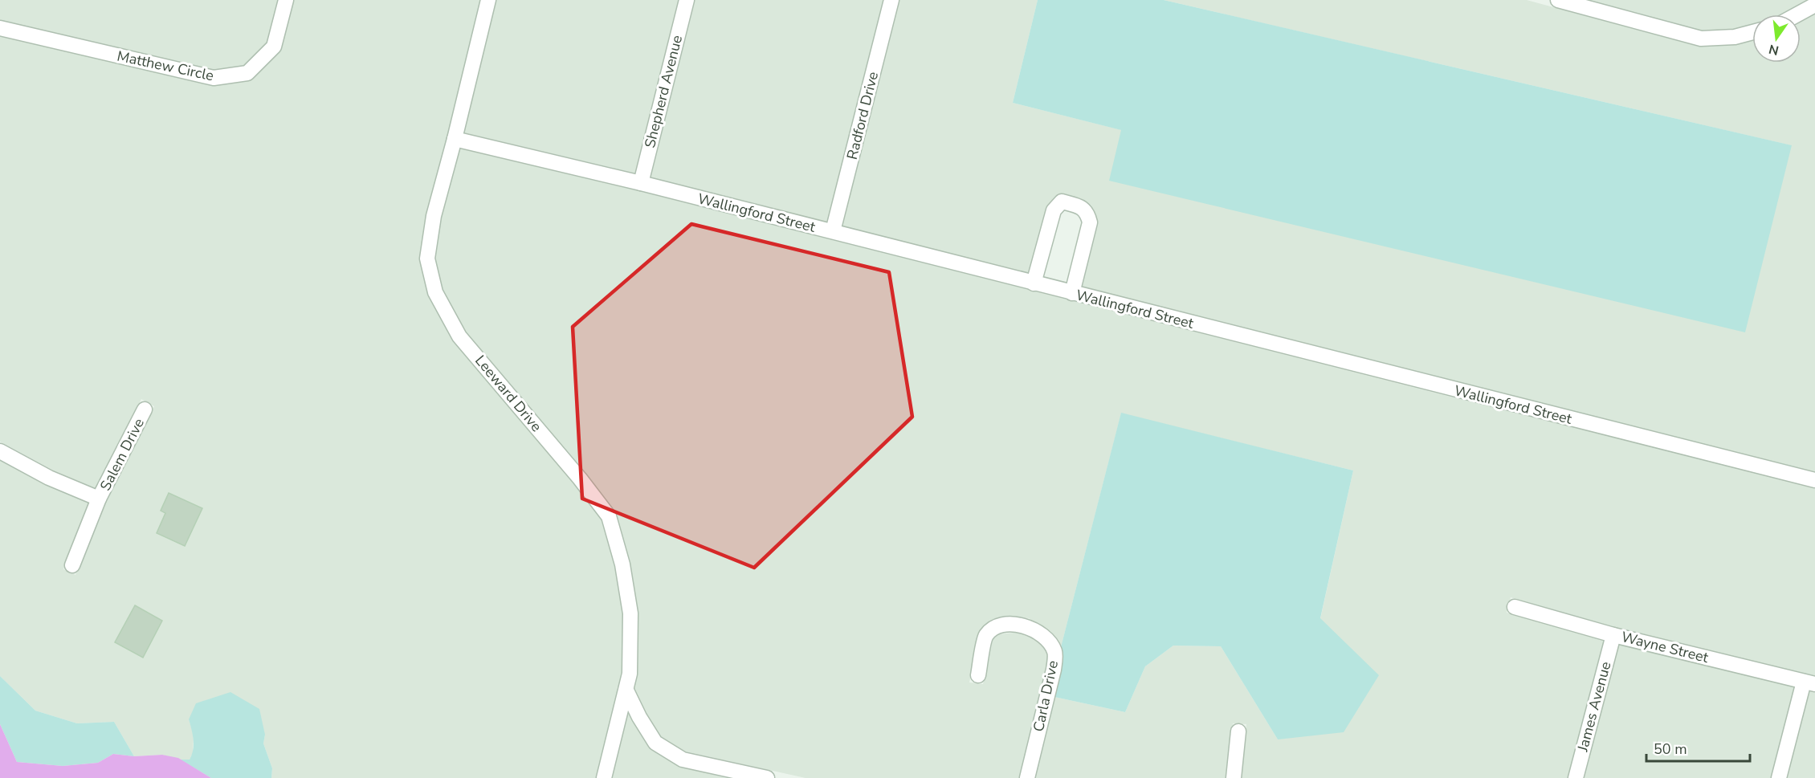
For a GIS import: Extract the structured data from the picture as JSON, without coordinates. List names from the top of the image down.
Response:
{
  "streets": {
    "street": [
      "Matthew Circle",
      "Shepherd Avenue",
      "Radford Drive",
      "Wallingford Street",
      "Leeward Drive",
      "Salem Drive",
      "Wayne Street",
      "Carla Drive",
      "James Avenue"
    ]
  },
  "crossings": [
    ["Shepherd Avenue", "Wallingford Street"],
    ["Radford Drive", "Wallingford Street"],
    ["Wallingford Street", "Leeward Drive"],
    ["Wayne Street", "James Avenue"]
  ],
  "scale_bar": "50 m",
  "north": "bottom"
}
